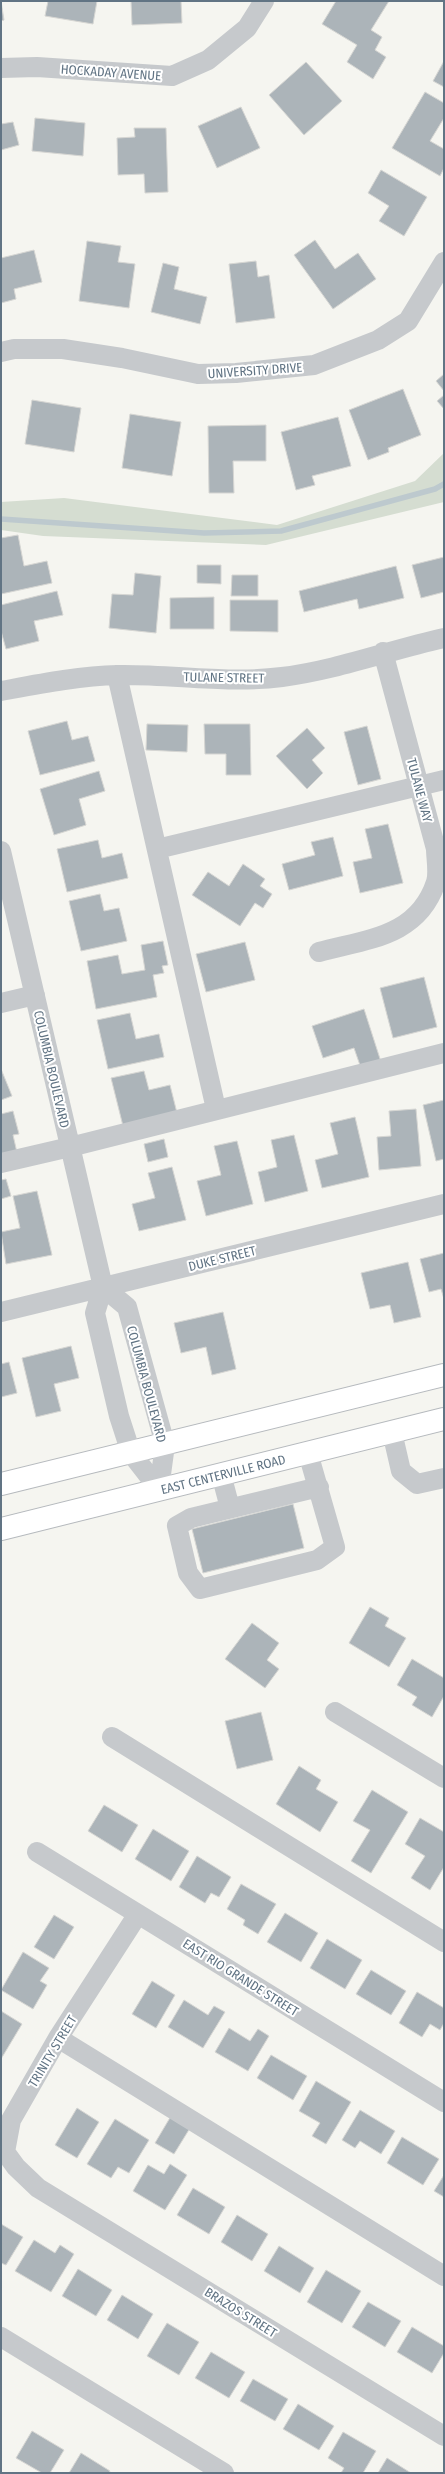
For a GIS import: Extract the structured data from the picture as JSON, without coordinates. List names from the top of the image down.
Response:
{
  "streets": {
    "main road": ["EAST CENTERVILLE ROAD"],
    "street": [
      "HOCKADAY AVENUE",
      "UNIVERSITY DRIVE",
      "TULANE STREET",
      "TULANE WAY",
      "COLUMBIA BOULEVARD",
      "DUKE STREET",
      "EAST RIO GRANDE STREET",
      "TRINITY STREET",
      "BRAZOS STREET"
    ]
  },
  "crossings": [
    ["TULANE STREET", "TULANE WAY"],
    ["COLUMBIA BOULEVARD", "DUKE STREET"],
    ["COLUMBIA BOULEVARD", "EAST CENTERVILLE ROAD"],
    ["EAST RIO GRANDE STREET", "TRINITY STREET"],
    ["TRINITY STREET", "BRAZOS STREET"]
  ]
}
